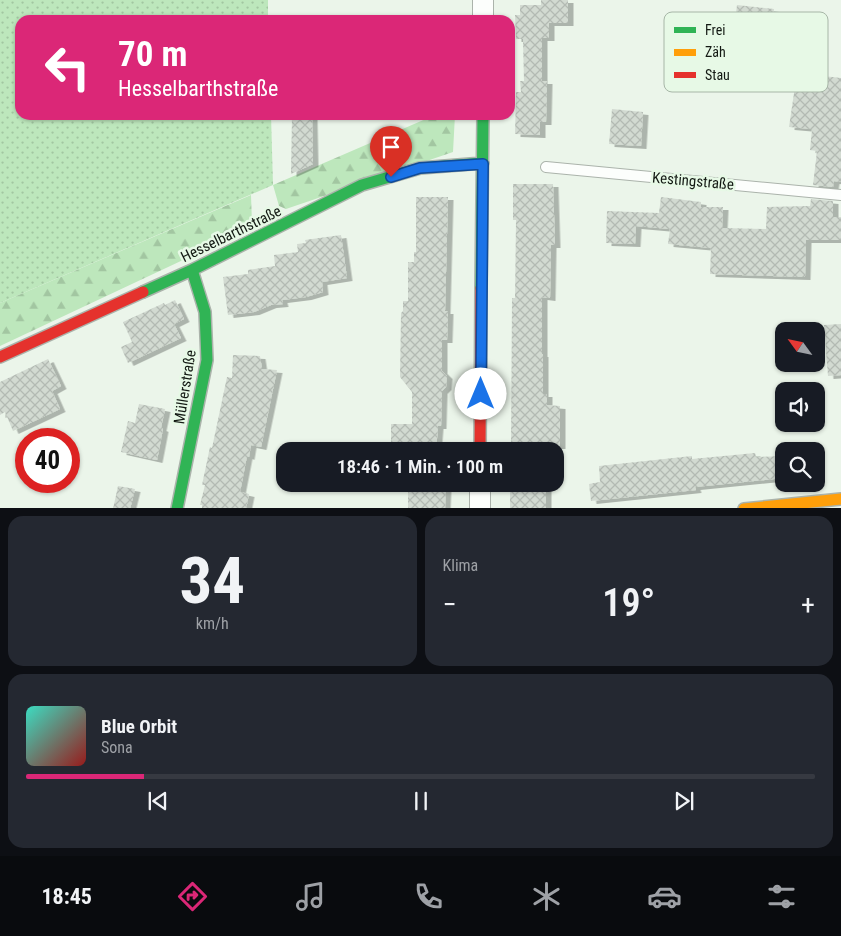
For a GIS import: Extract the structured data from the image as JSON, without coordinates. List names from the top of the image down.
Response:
{
  "streets": {
    "street": ["Hesselbarthstraße", "Müllerstraße"],
    "lane": ["Kestingstraße"]
  },
  "crossings": [
    ["Hesselbarthstraße", "Müllerstraße"]
  ],
  "legend": ["Frei", "Zäh", "Stau"],
  "north": "top left",
  "page": {
    "turn": ["70 m", "Hesselbarthstraße"],
    "limit": "40",
    "trip": "18:46 · 1 Min. · 100 m",
    "tile": [
      ["34", "km/h"],
      "Klima"
    ],
    "heat": ["−", "19°", "+"],
    "song": ["Blue Orbit", "Sona"],
    "tabs": "18:45"
  }
}
